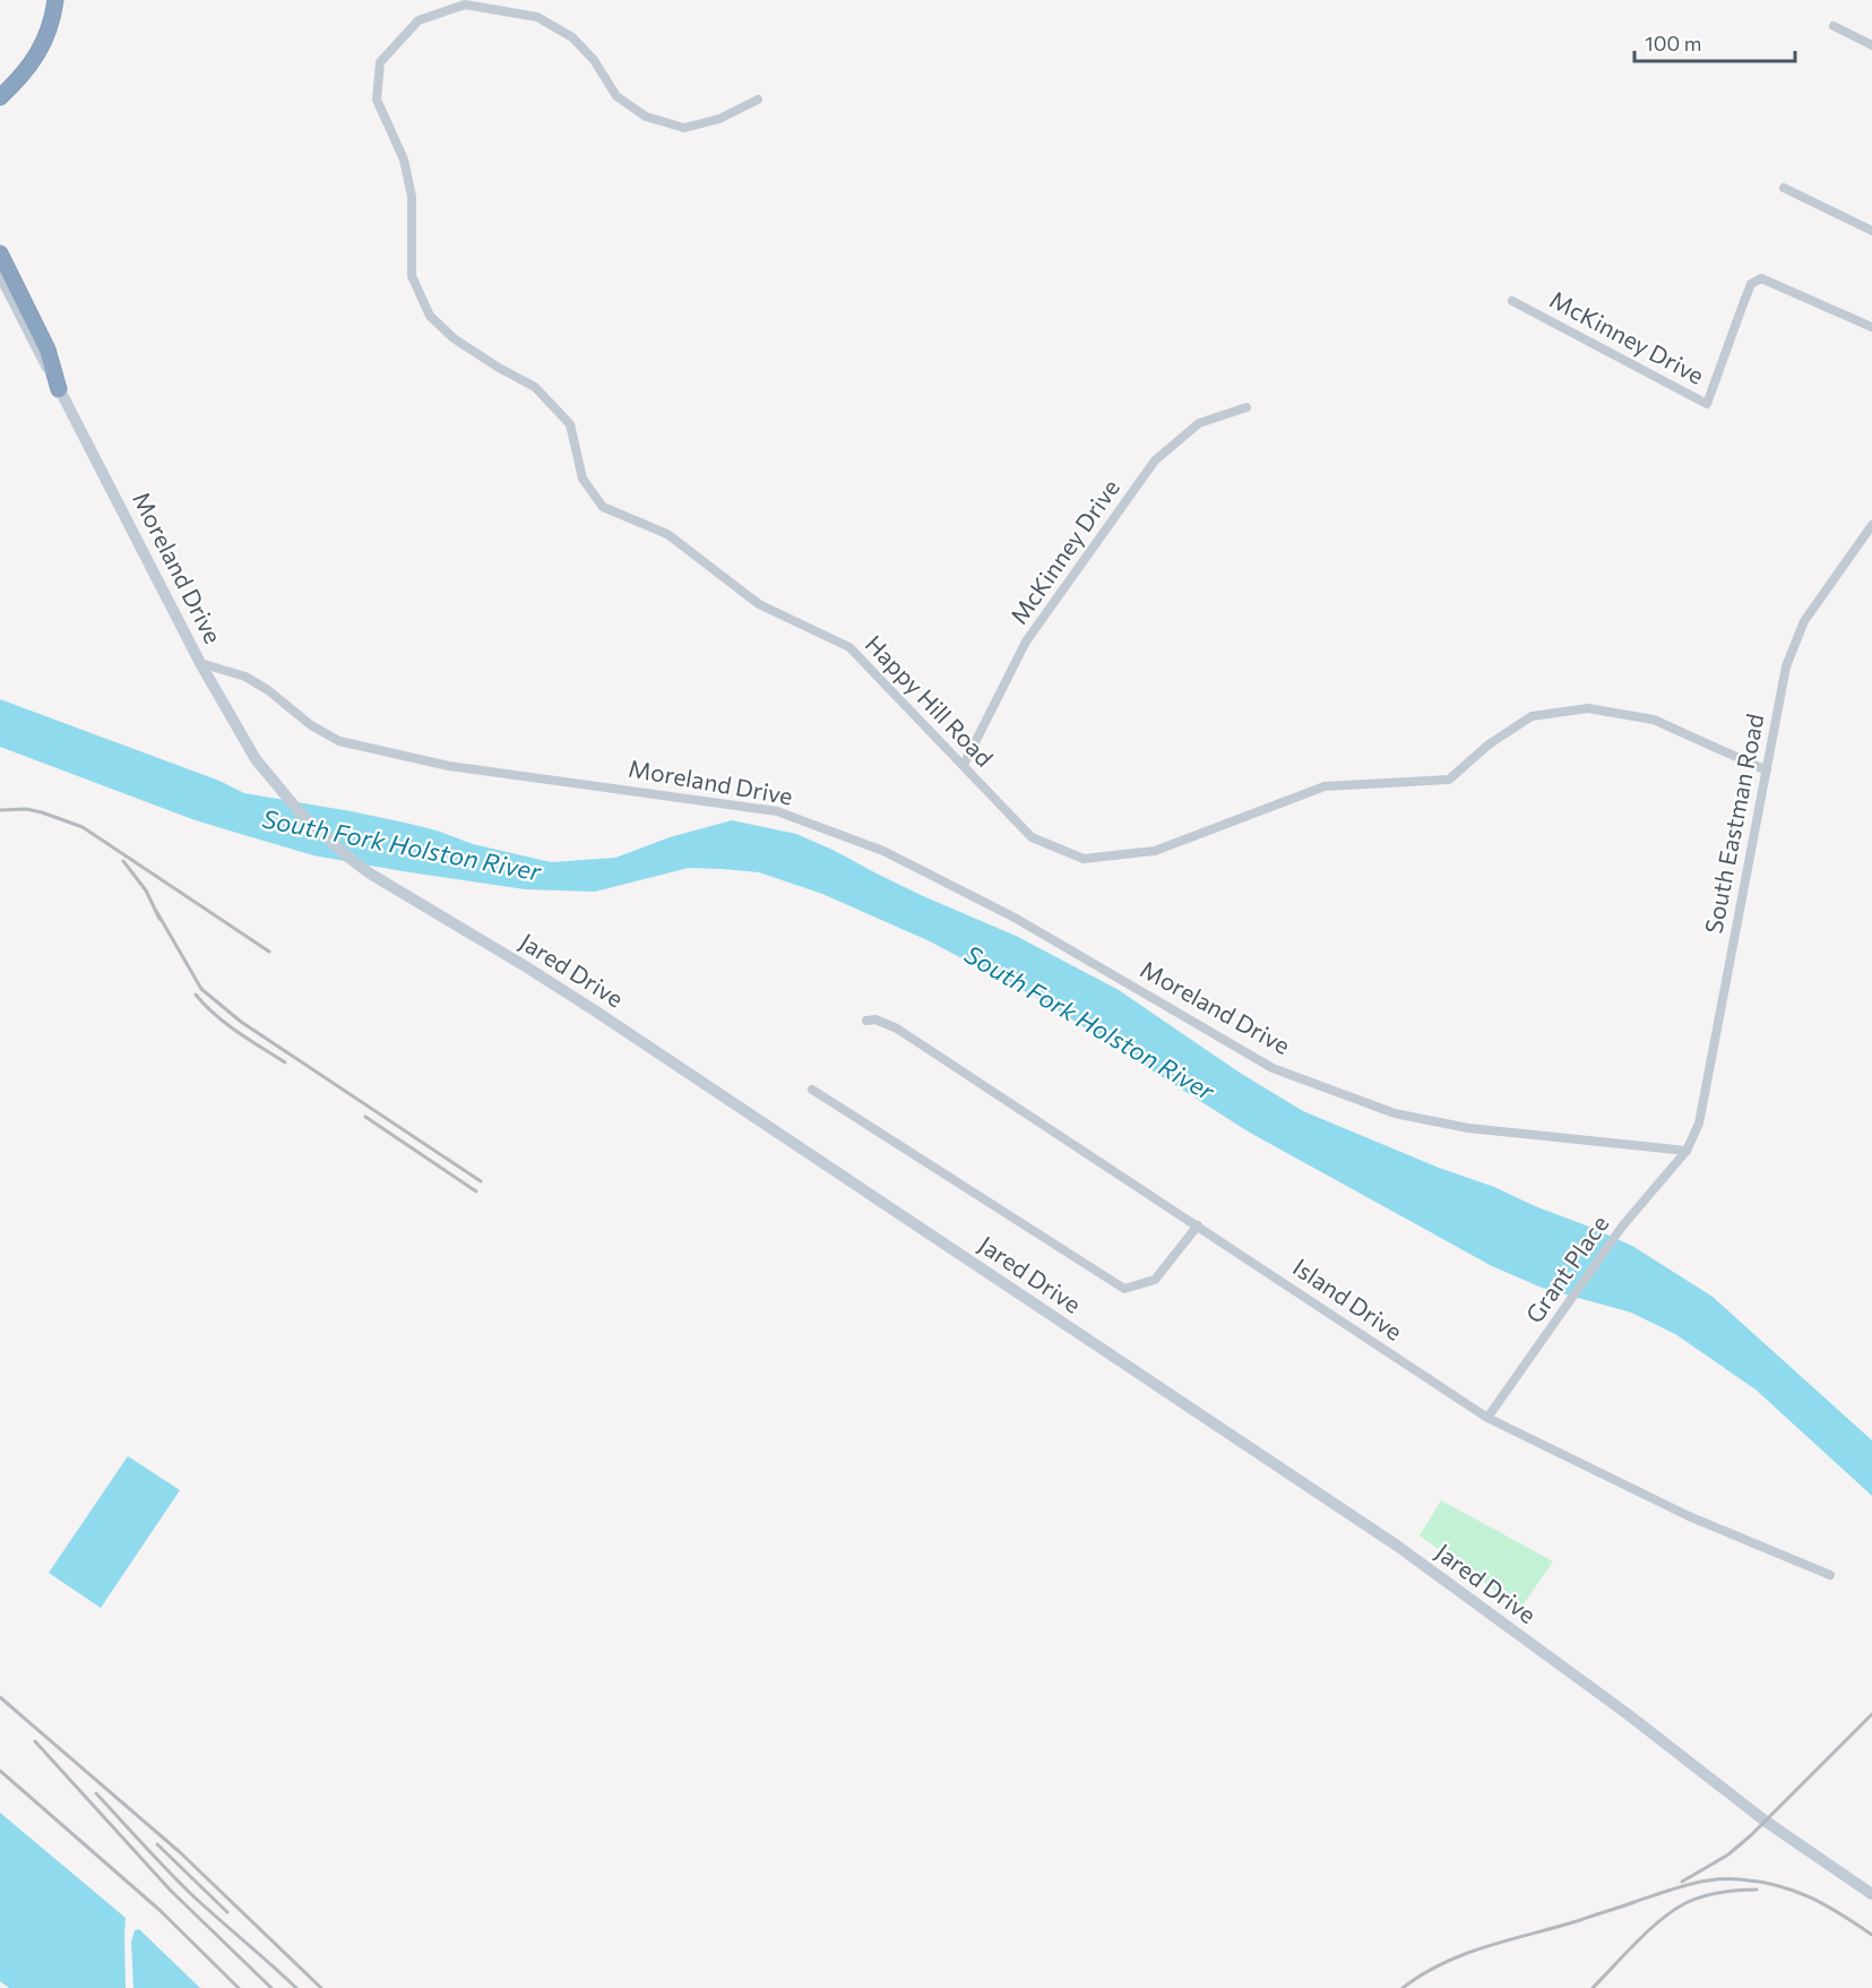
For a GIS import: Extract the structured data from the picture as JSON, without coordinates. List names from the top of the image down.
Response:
{
  "streets": {
    "main road": ["Moreland Drive", "Jared Drive"],
    "street": [
      "McKinney Drive",
      "Happy Hill Road",
      "South Eastman Road",
      "Grant Place",
      "Island Drive"
    ]
  },
  "crossings": [
    ["McKinney Drive", "Happy Hill Road"],
    ["Moreland Drive", "South Eastman Road"],
    ["Moreland Drive", "Jared Drive"],
    ["Moreland Drive", "Grant Place"],
    ["Happy Hill Road", "South Eastman Road"],
    ["South Eastman Road", "Grant Place"],
    ["Grant Place", "Island Drive"]
  ],
  "water": ["South Fork Holston River"],
  "scale_bar": "100 m"
}
